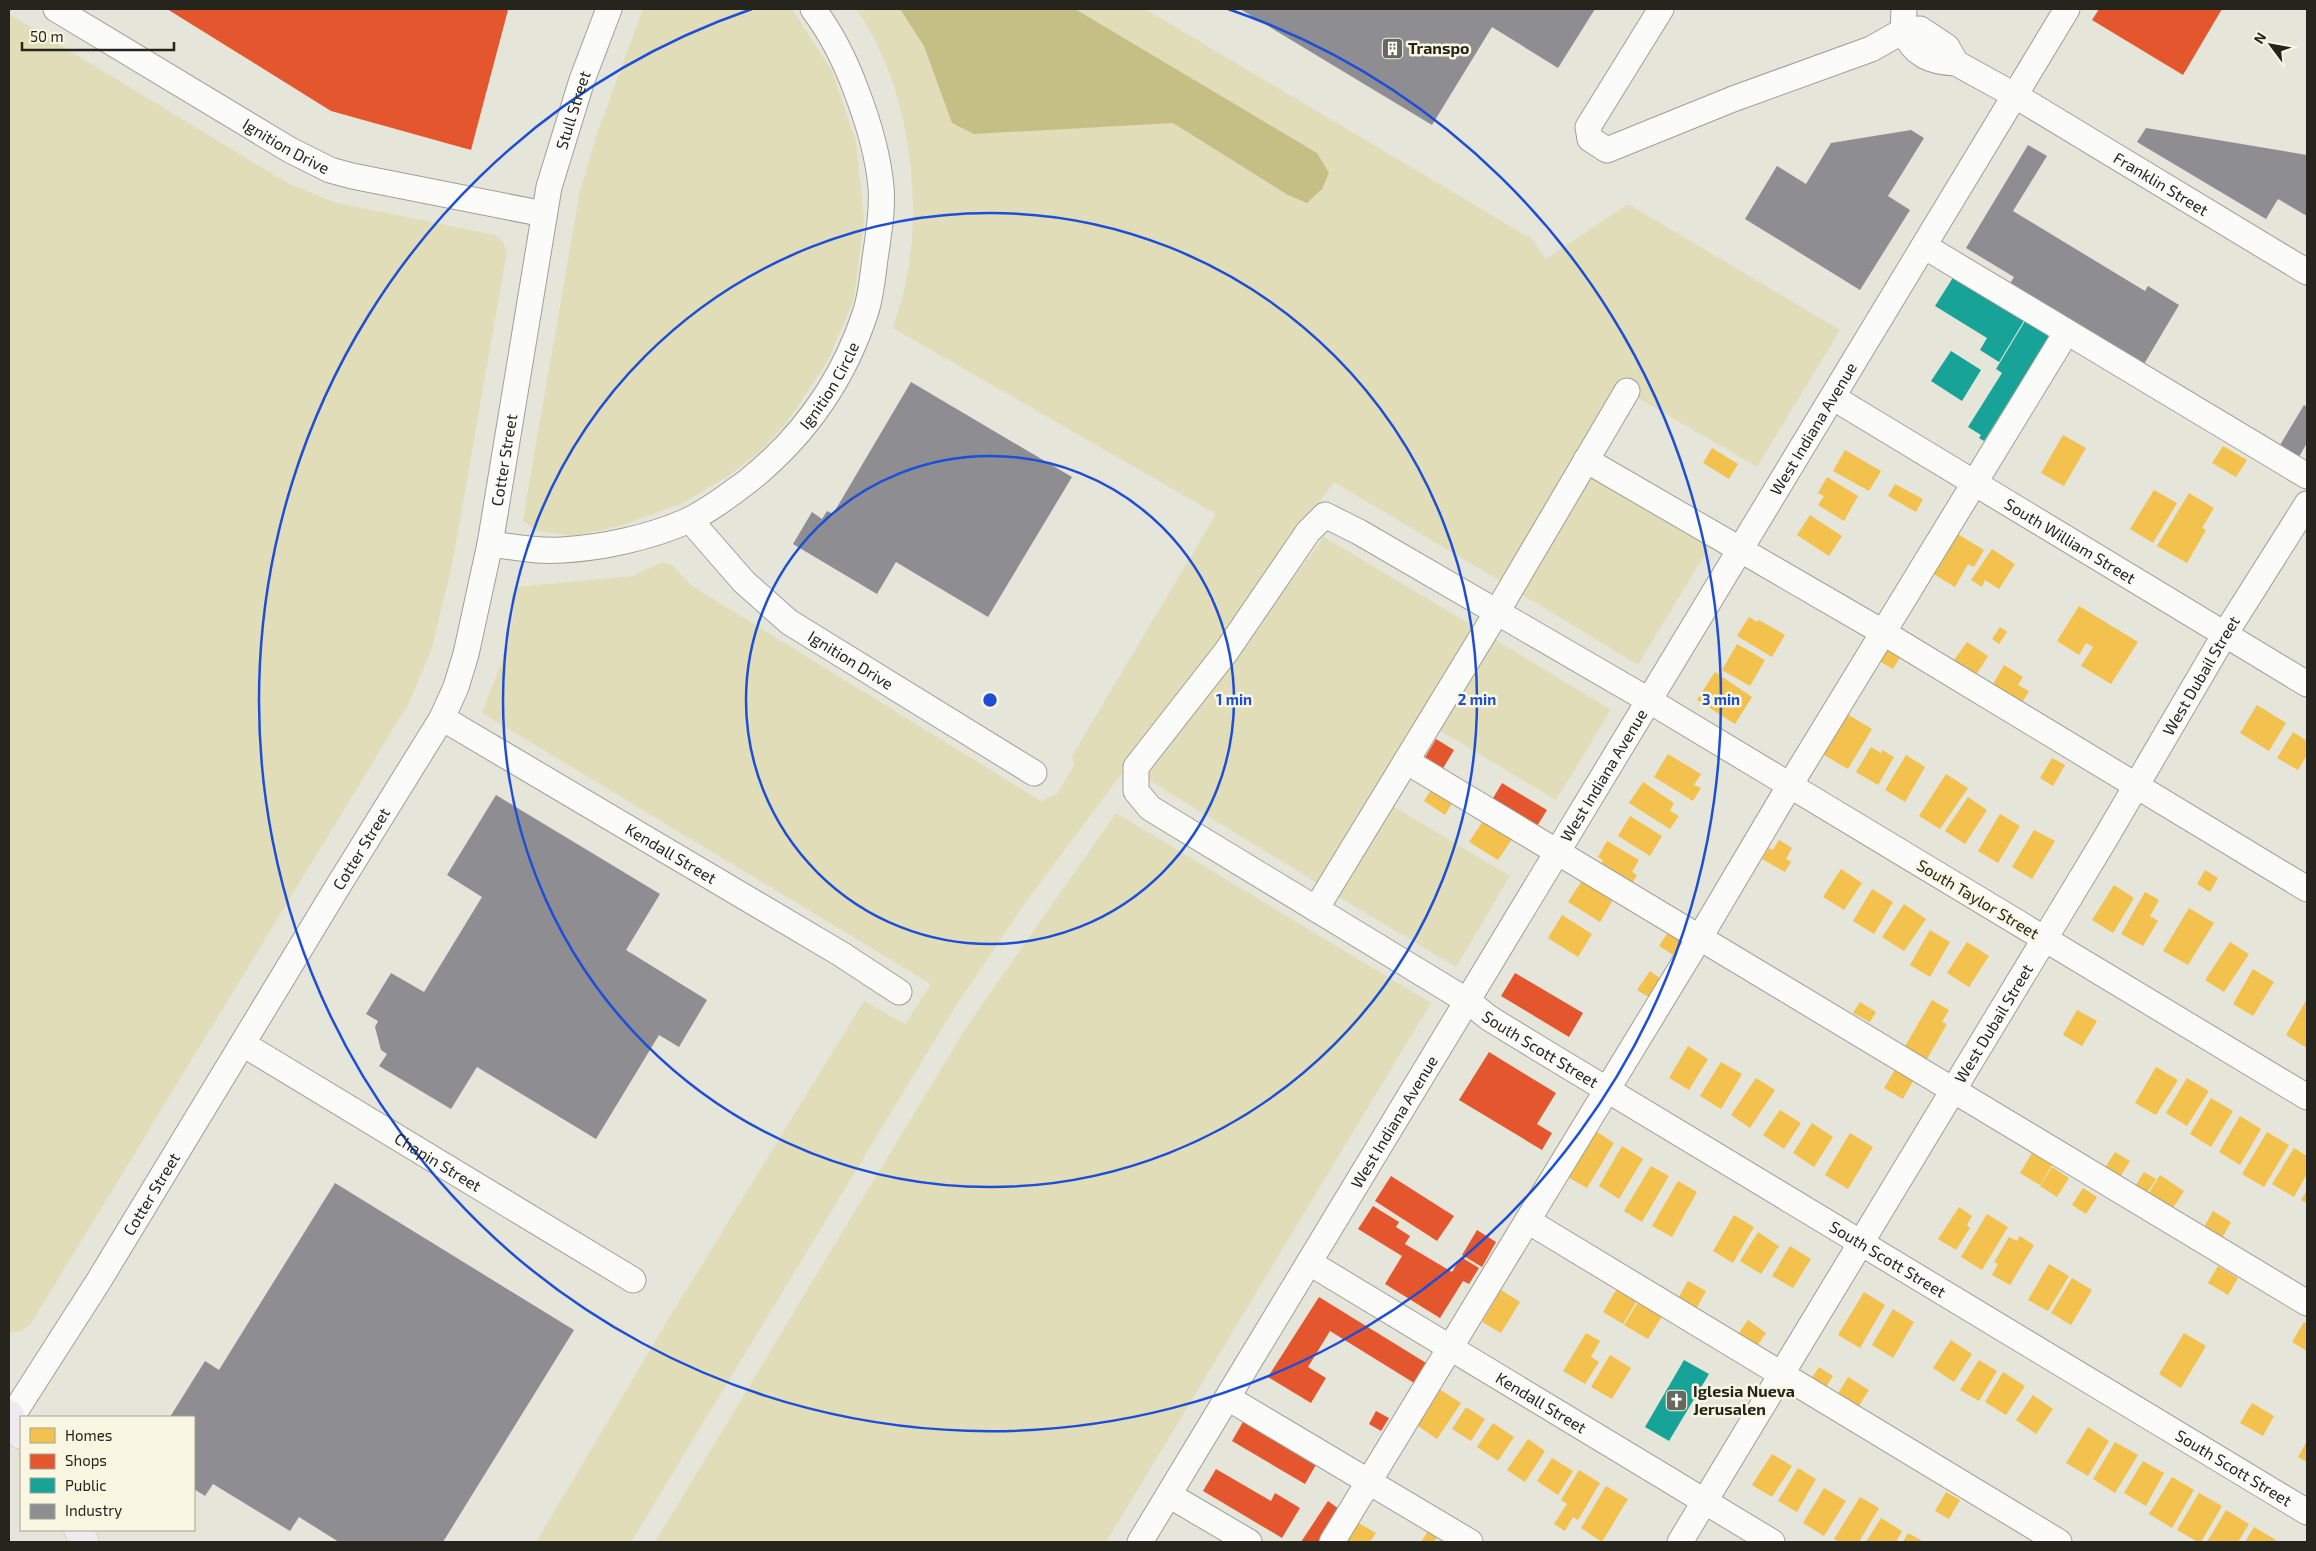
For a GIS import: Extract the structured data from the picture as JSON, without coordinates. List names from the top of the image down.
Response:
{
  "streets": {
    "street": [
      "Stull Street",
      "Ignition Drive",
      "Franklin Street",
      "Ignition Circle",
      "West Indiana Avenue",
      "Cotter Street",
      "South William Street",
      "West Dubail Street",
      "Kendall Street",
      "South Taylor Street",
      "South Scott Street",
      "Chapin Street"
    ]
  },
  "crossings": [
    ["Stull Street", "Ignition Drive"],
    ["Stull Street", "Cotter Street"],
    ["Ignition Drive", "Ignition Circle"],
    ["Ignition Drive", "Cotter Street"],
    ["Franklin Street", "West Indiana Avenue"],
    ["Ignition Circle", "Cotter Street"],
    ["West Indiana Avenue", "South William Street"],
    ["West Indiana Avenue", "Kendall Street"],
    ["West Indiana Avenue", "South Taylor Street"],
    ["West Indiana Avenue", "South Scott Street"],
    ["Cotter Street", "Kendall Street"],
    ["Cotter Street", "Chapin Street"],
    ["South William Street", "West Dubail Street"],
    ["West Dubail Street", "Kendall Street"],
    ["West Dubail Street", "South Taylor Street"],
    ["West Dubail Street", "South Scott Street"],
    ["South Taylor Street", "South Scott Street"]
  ],
  "places": {
    "building": ["Transpo"],
    "church": ["Iglesia Nueva Jerusalen"]
  },
  "legend": [
    "Homes",
    "Shops",
    "Public",
    "Industry"
  ],
  "scale_bar": "50 m",
  "north": "top left",
  "rings": ["1 min", "2 min", "3 min"]
}
